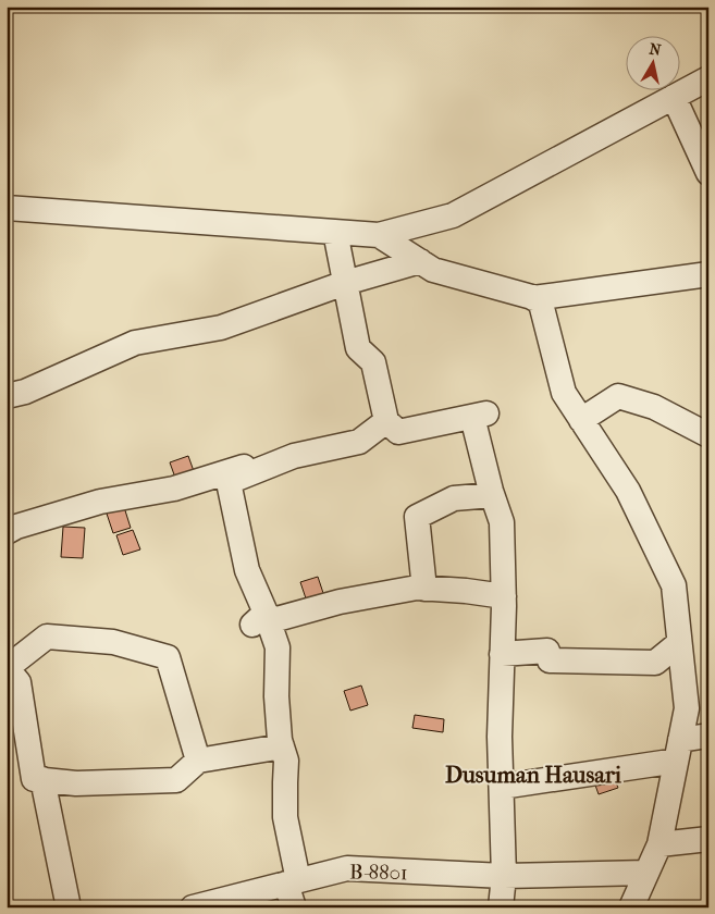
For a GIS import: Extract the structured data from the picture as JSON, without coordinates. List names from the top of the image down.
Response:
{
  "streets": {
    "street": ["B-8801"]
  },
  "districts": ["Dusuman Hausari"],
  "north": "top"
}
